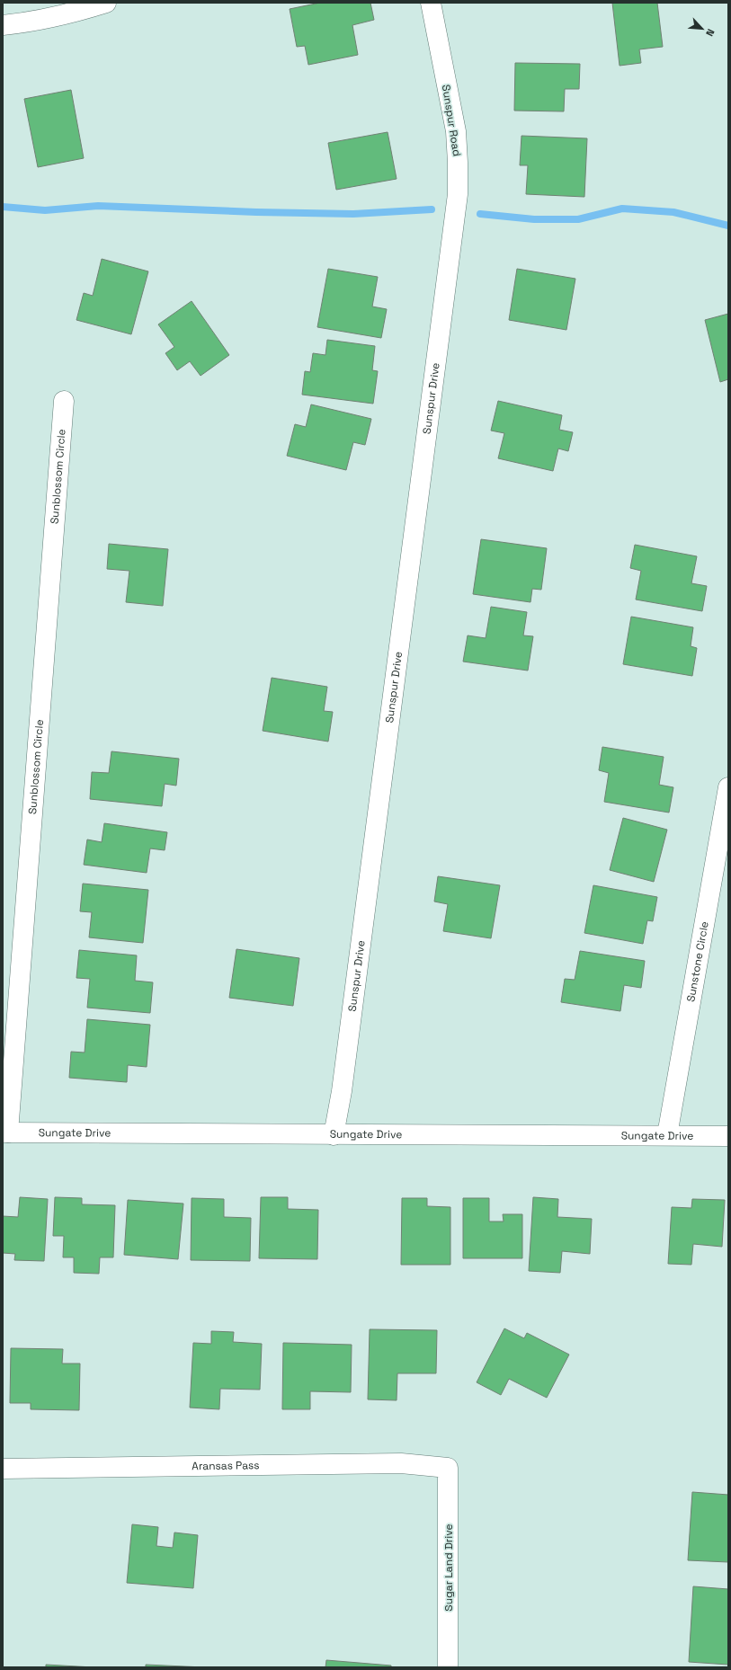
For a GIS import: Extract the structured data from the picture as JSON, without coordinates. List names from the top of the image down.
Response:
{
  "streets": {
    "street": [
      "Sunspur Road",
      "Sunspur Drive",
      "Sunblossom Circle",
      "Sunstone Circle",
      "Sungate Drive",
      "Aransas Pass",
      "Sugar Land Drive"
    ]
  },
  "crossings": [
    ["Sunspur Road", "Sunspur Drive"],
    ["Sunspur Drive", "Sungate Drive"],
    ["Sunblossom Circle", "Sungate Drive"],
    ["Sunstone Circle", "Sungate Drive"],
    ["Aransas Pass", "Sugar Land Drive"]
  ],
  "north": "bottom right"
}
